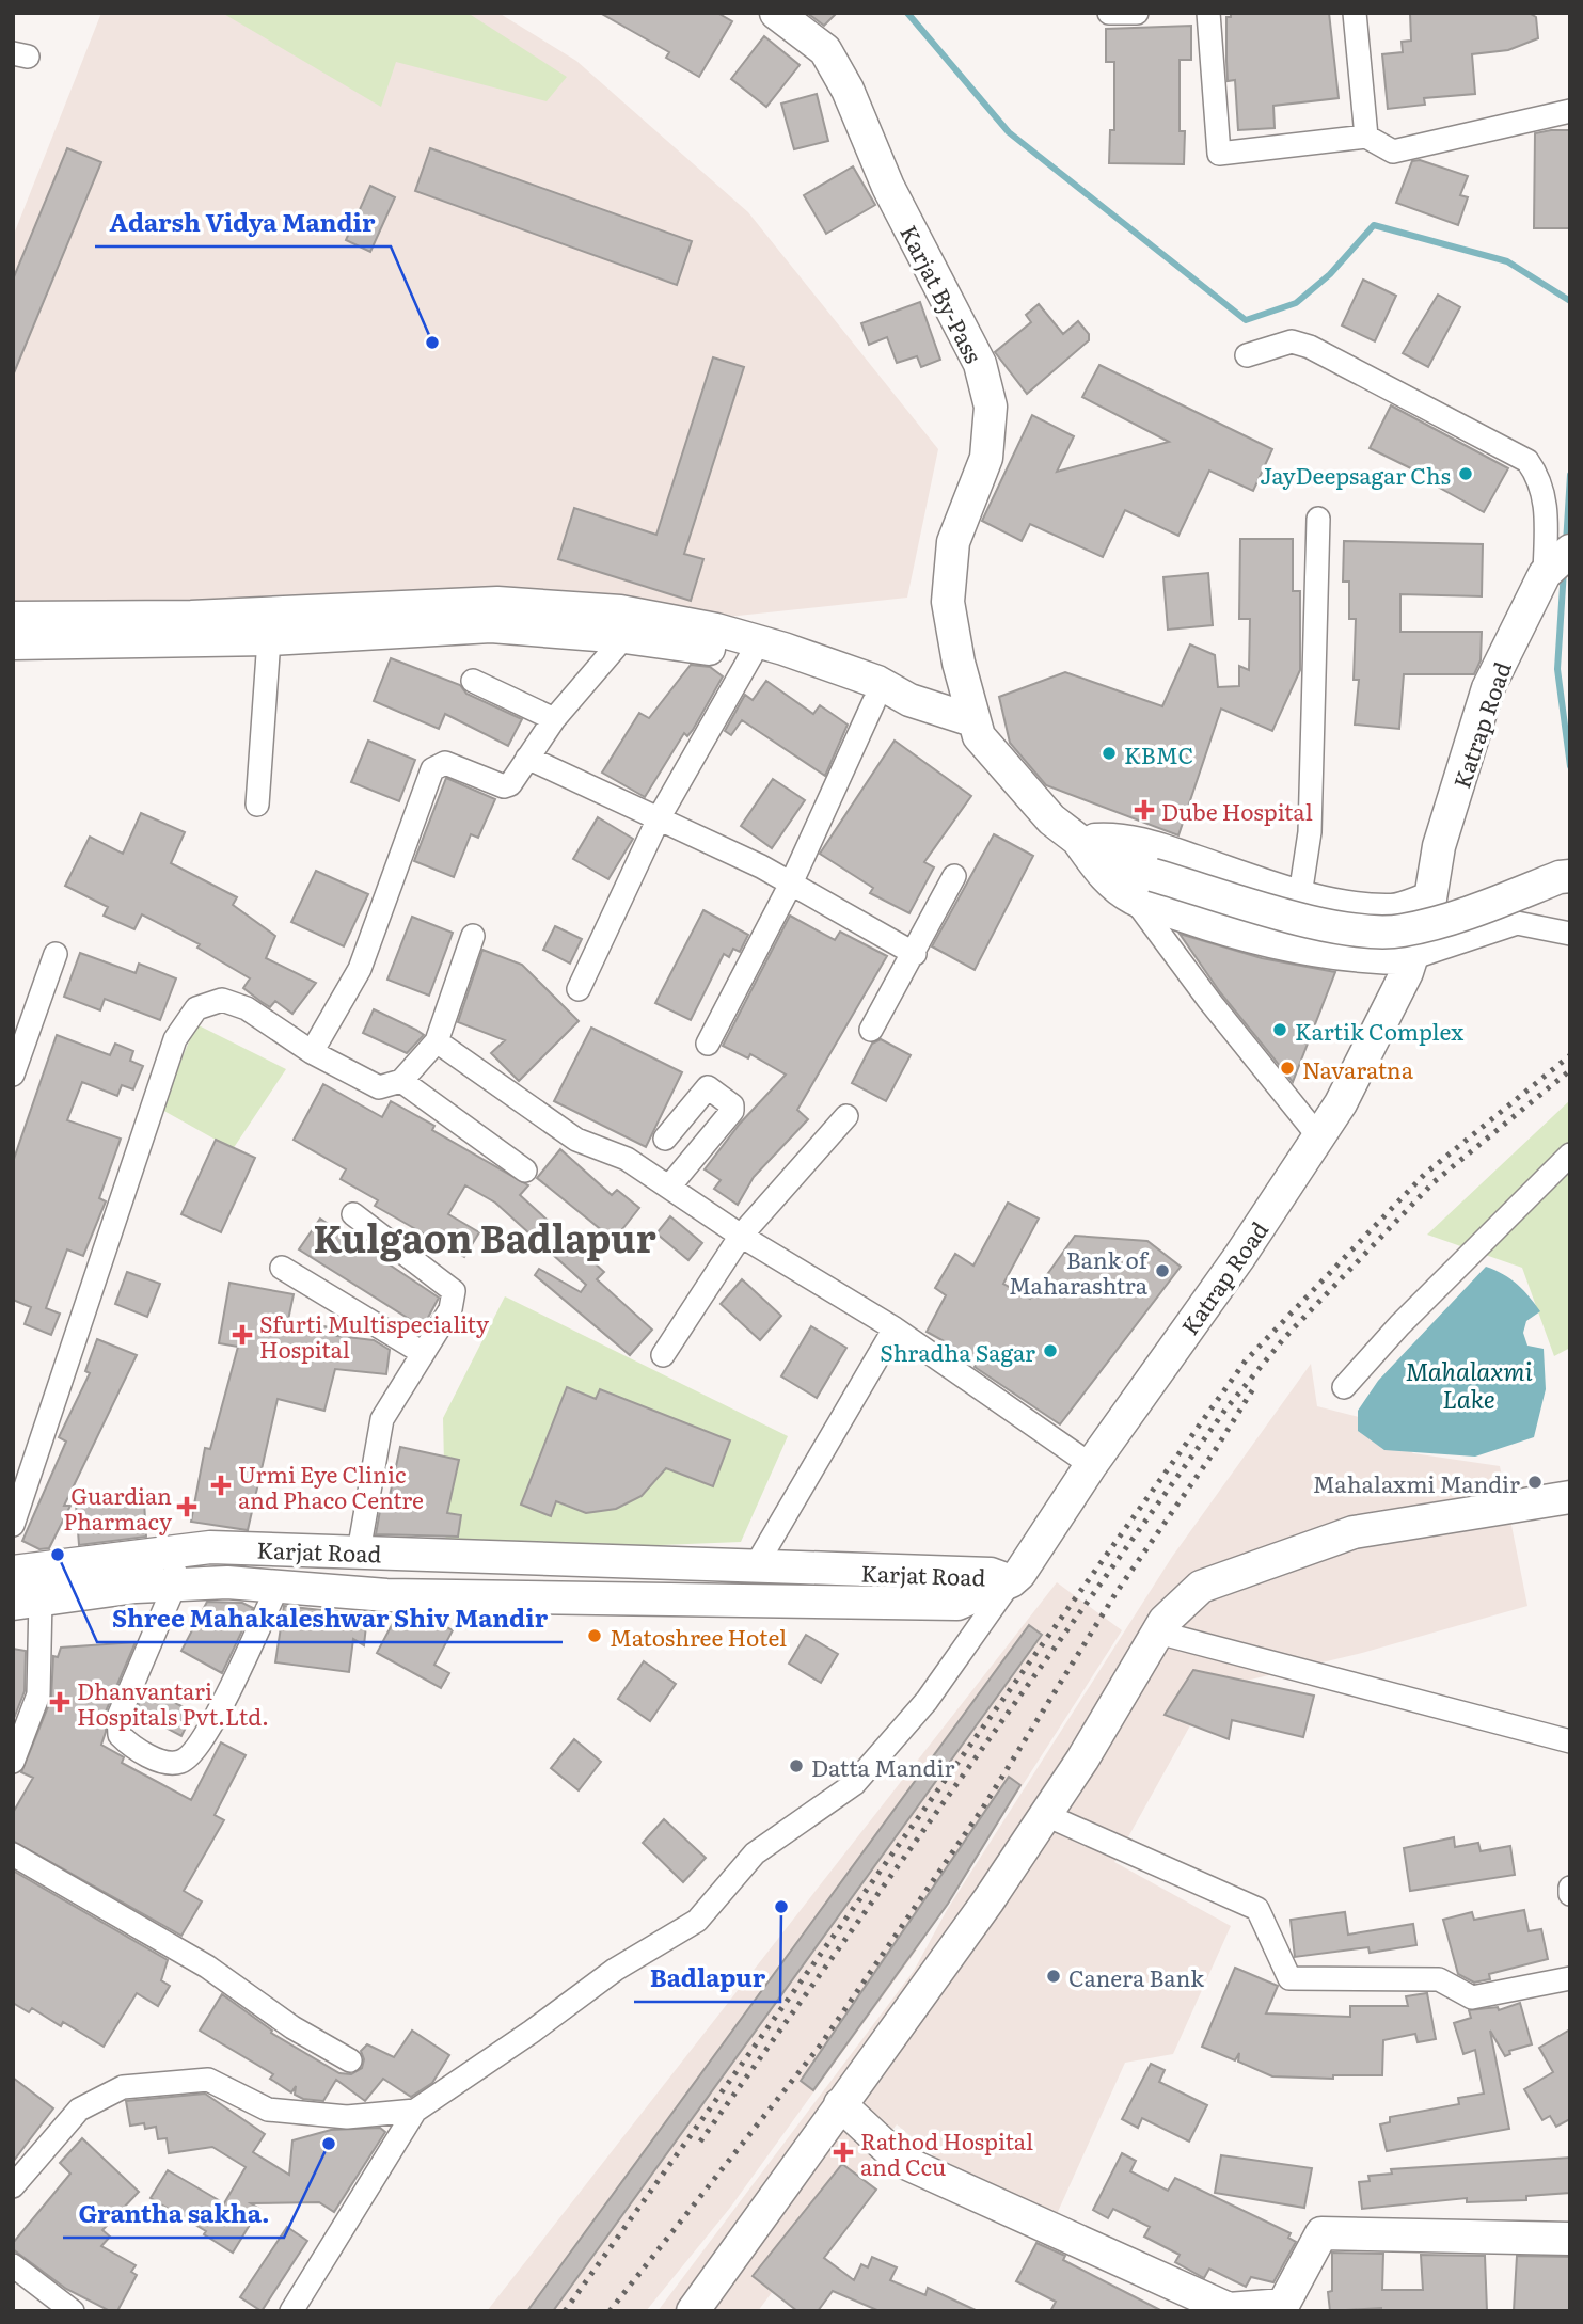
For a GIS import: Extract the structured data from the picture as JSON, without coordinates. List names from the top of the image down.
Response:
{
  "streets": {
    "main road": ["Karjat By-Pass", "Katrap Road", "Karjat Road"]
  },
  "crossings": [
    ["Katrap Road", "Karjat Road"]
  ],
  "districts": ["Kulgaon Badlapur"],
  "water": ["Mahalaxmi Lake"],
  "places": {
    "other": [
      "Adarsh Vidya Mandir",
      "JayDeepsagar Chs",
      "KBMC",
      "Kartik Complex",
      "Navaratna",
      "Bank of Maharashtra",
      "Shradha Sagar",
      "Mahalaxmi Mandir",
      "Shree Mahakaleshwar Shiv Mandir",
      "Matoshree Hotel",
      "Datta Mandir",
      "Badlapur",
      "Canera Bank",
      "Grantha sakha."
    ],
    "health": [
      "Dube Hospital",
      "Sfurti Multispeciality Hospital",
      "Urmi Eye Clinic and Phaco Centre",
      "Guardian Pharmacy",
      "Dhanvantari Hospitals Pvt.Ltd.",
      "Rathod Hospital and Ccu"
    ]
  }
}
